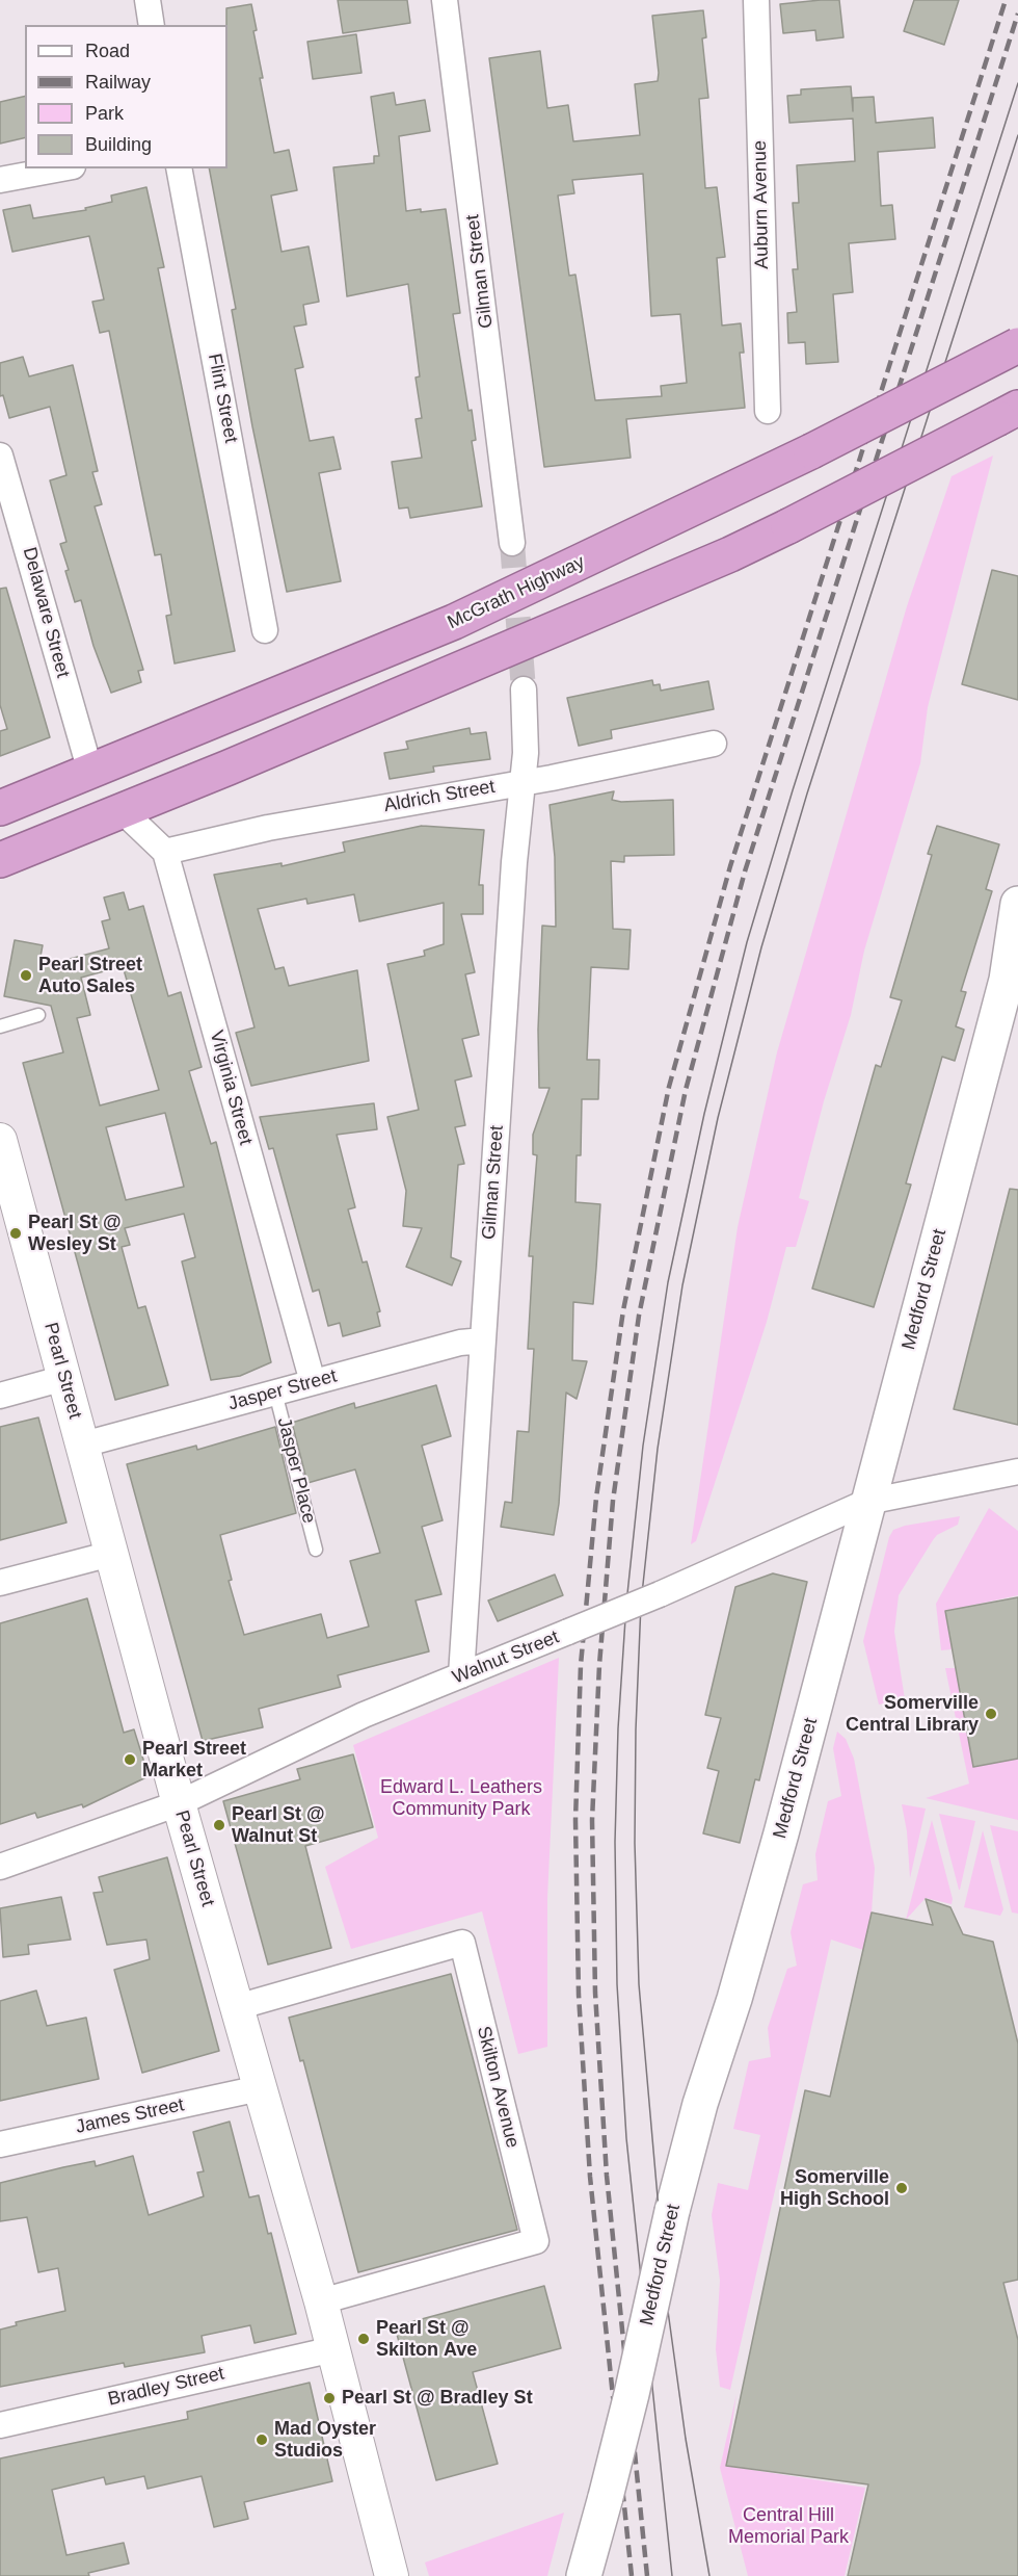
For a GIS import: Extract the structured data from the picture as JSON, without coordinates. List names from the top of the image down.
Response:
{
  "streets": {
    "highway": ["McGrath Highway"],
    "main road": ["Medford Street"],
    "street": [
      "Auburn Avenue",
      "Gilman Street",
      "Flint Street",
      "Delaware Street",
      "Aldrich Street",
      "Virginia Street",
      "Pearl Street",
      "Jasper Street",
      "Walnut Street",
      "Skilton Avenue",
      "James Street",
      "Bradley Street"
    ],
    "lane": ["Jasper Place"]
  },
  "crossings": [
    ["Gilman Street", "Aldrich Street"],
    ["Gilman Street", "Jasper Street"],
    ["Gilman Street", "Walnut Street"],
    ["McGrath Highway", "Delaware Street"],
    ["Aldrich Street", "Virginia Street"],
    ["Virginia Street", "Jasper Street"],
    ["Medford Street", "Walnut Street"],
    ["Pearl Street", "Jasper Street"],
    ["Pearl Street", "Walnut Street"],
    ["Pearl Street", "Skilton Avenue"],
    ["Pearl Street", "James Street"],
    ["Pearl Street", "Bradley Street"],
    ["Jasper Street", "Jasper Place"]
  ],
  "parks": ["Edward L. Leathers Community Park", "Central Hill Memorial Park"],
  "places": [
    "Pearl Street Auto Sales",
    "Pearl St @ Wesley St",
    "Somerville Central Library",
    "Pearl Street Market",
    "Pearl St @ Walnut St",
    "Somerville High School",
    "Pearl St @ Skilton Ave",
    "Pearl St @ Bradley St",
    "Mad Oyster Studios"
  ],
  "legend": [
    "Road",
    "Railway",
    "Park",
    "Building"
  ]
}
